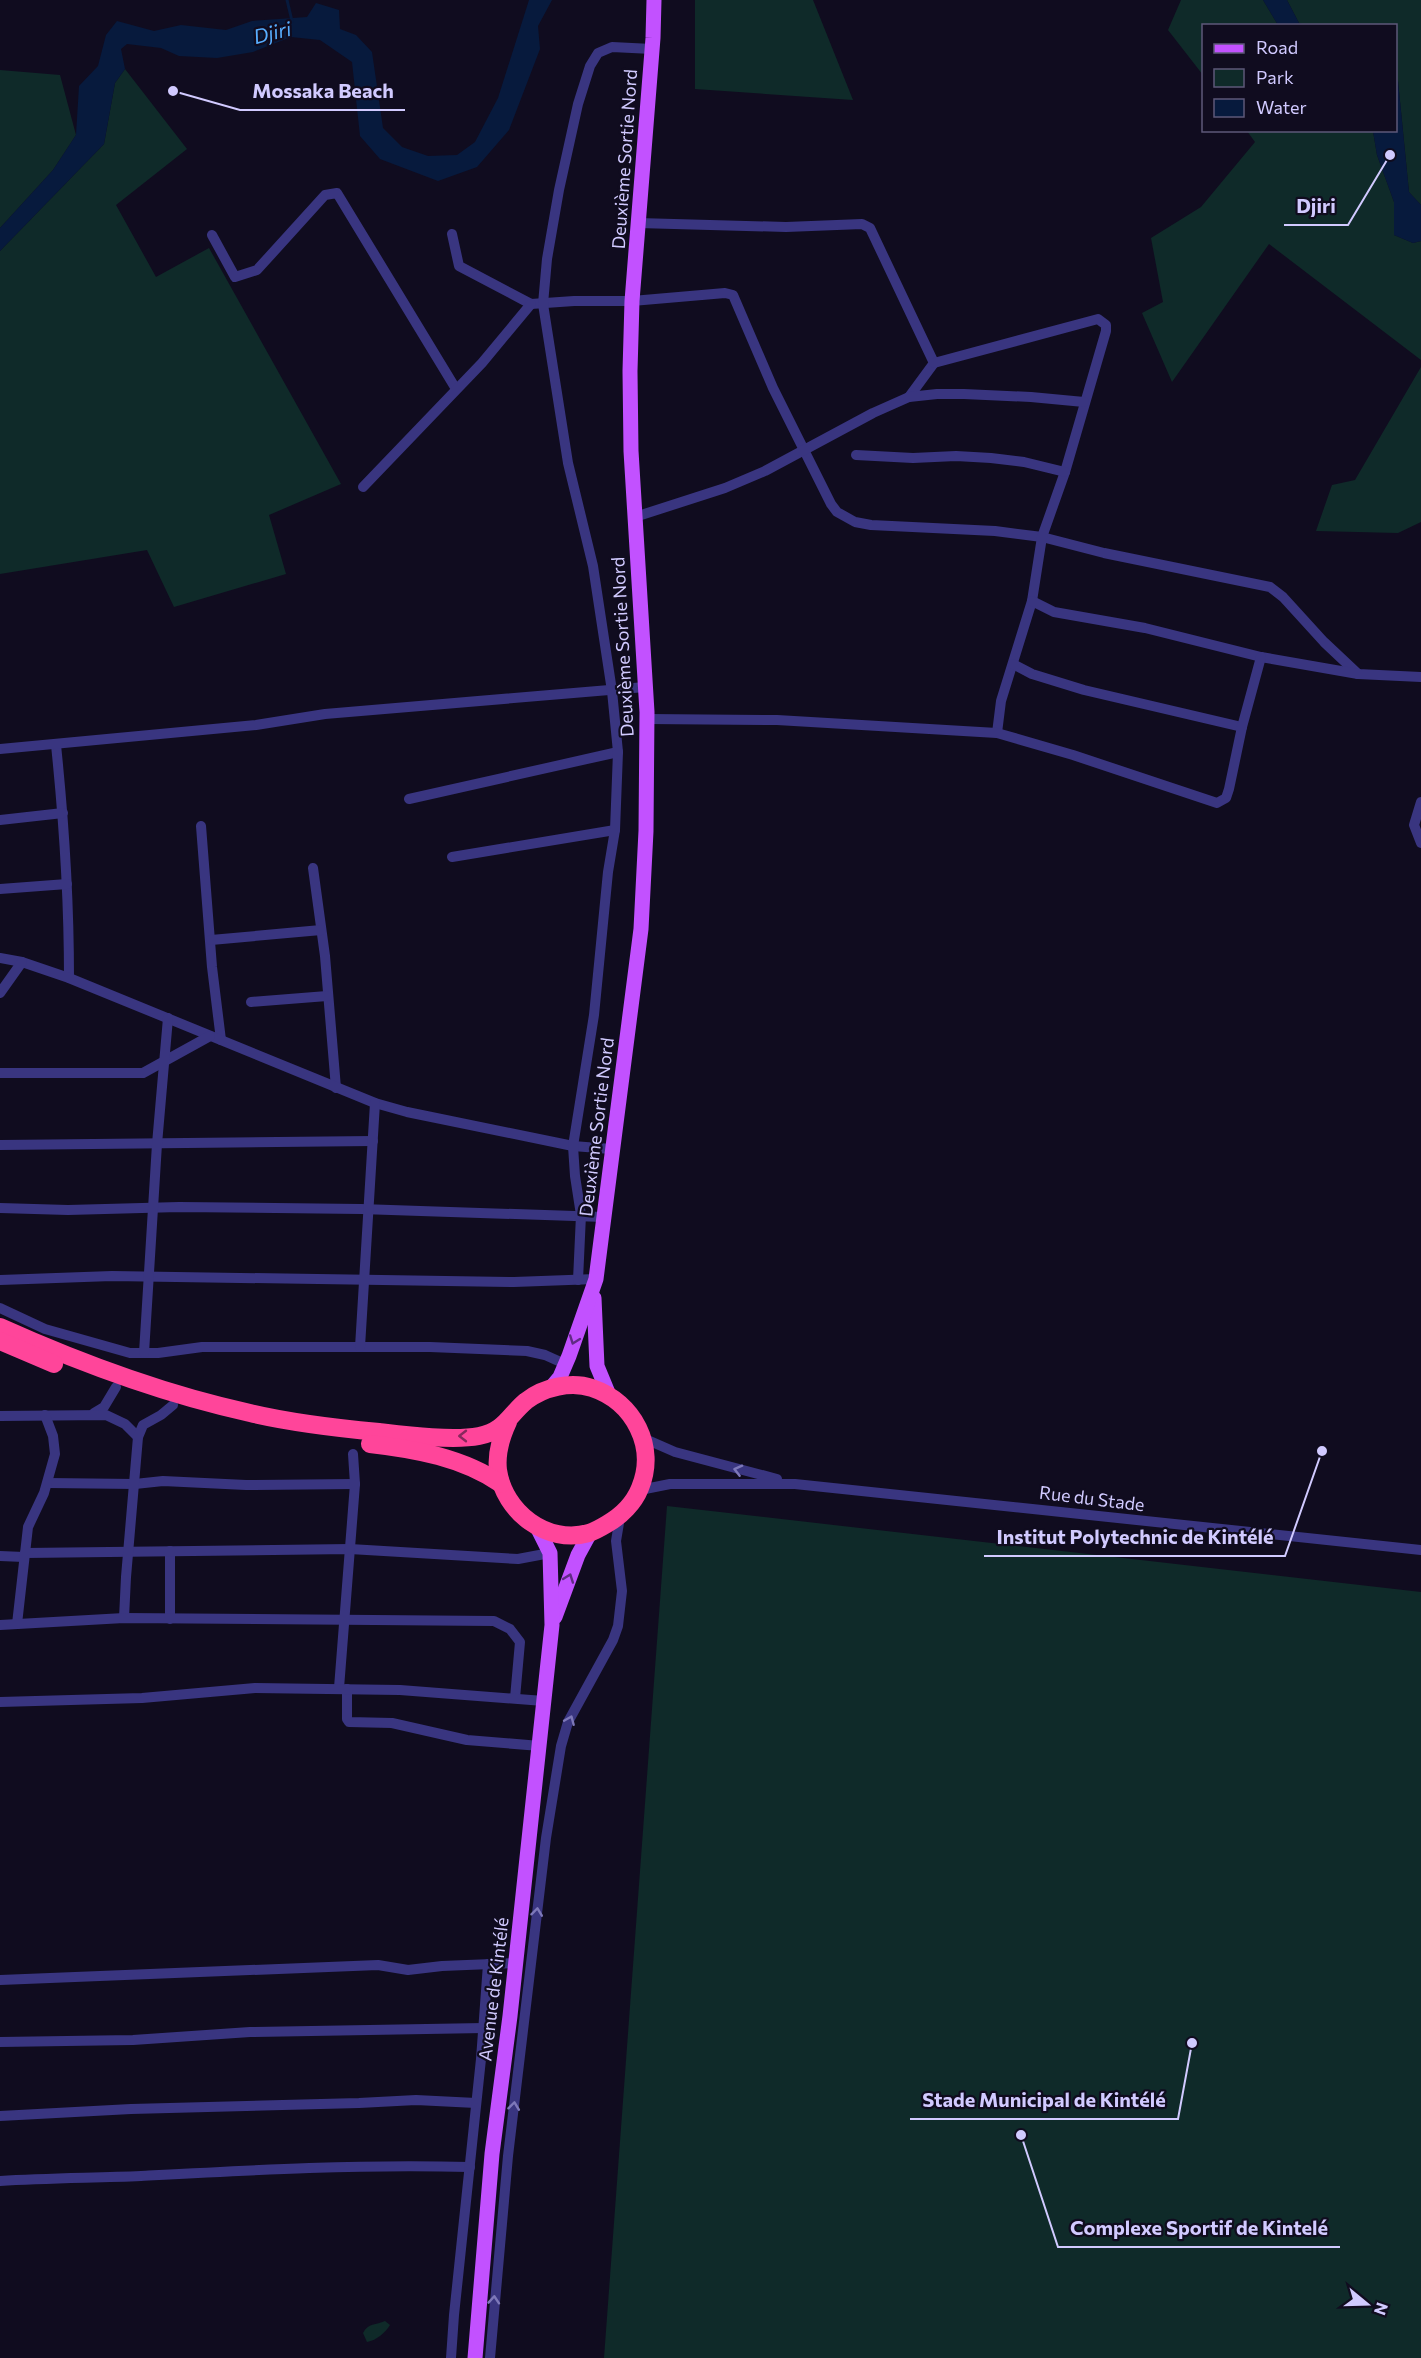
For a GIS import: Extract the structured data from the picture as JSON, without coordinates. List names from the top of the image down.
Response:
{
  "streets": {
    "main road": ["Deuxième Sortie Nord", "Avenue de Kintélé"],
    "street": ["Rue du Stade"]
  },
  "crossings": [
    ["Deuxième Sortie Nord", "Rue du Stade"],
    ["Deuxième Sortie Nord", "Avenue de Kintélé"],
    ["Rue du Stade", "Avenue de Kintélé"]
  ],
  "water": ["Djiri"],
  "places": [
    "Mossaka Beach",
    "Djiri",
    "Institut Polytechnic de Kintélé",
    "Stade Municipal de Kintélé",
    "Complexe Sportif de Kintelé"
  ],
  "legend": ["Road", "Park", "Water"],
  "north": "right"
}
